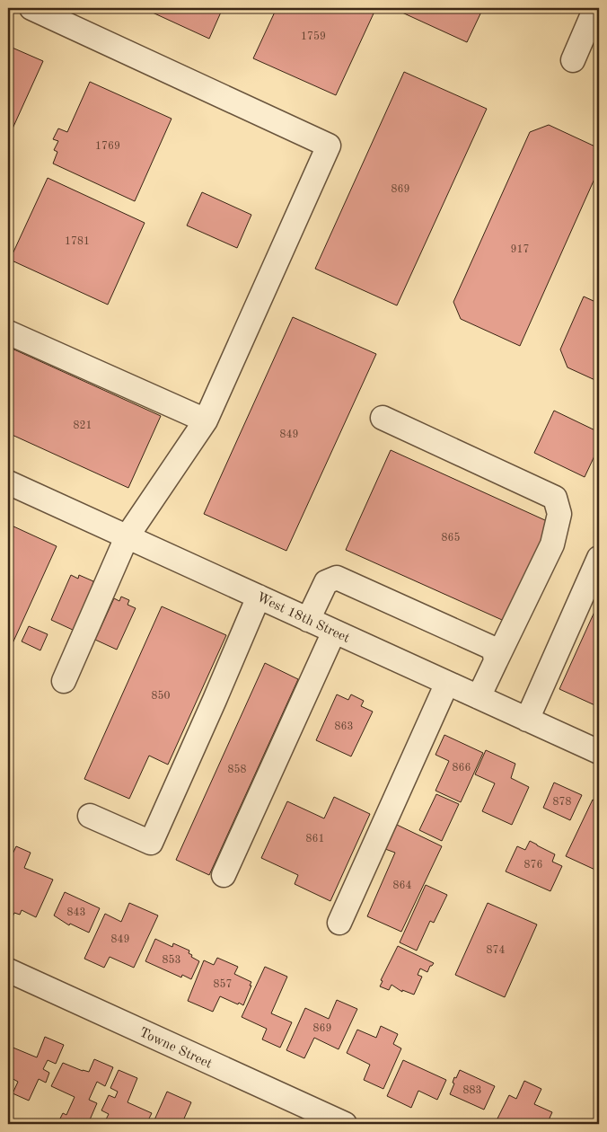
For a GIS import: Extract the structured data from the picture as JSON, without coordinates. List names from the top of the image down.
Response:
{
  "streets": {
    "street": ["West 18th Street", "Towne Street"]
  },
  "house_numbers": [
    "1759",
    "1769",
    "869",
    "1781",
    "917",
    "821",
    "849",
    "865",
    "850",
    "863",
    "866",
    "858",
    "878",
    "861",
    "876",
    "864",
    "843",
    "849",
    "874",
    "853",
    "857",
    "869",
    "883"
  ]
}
